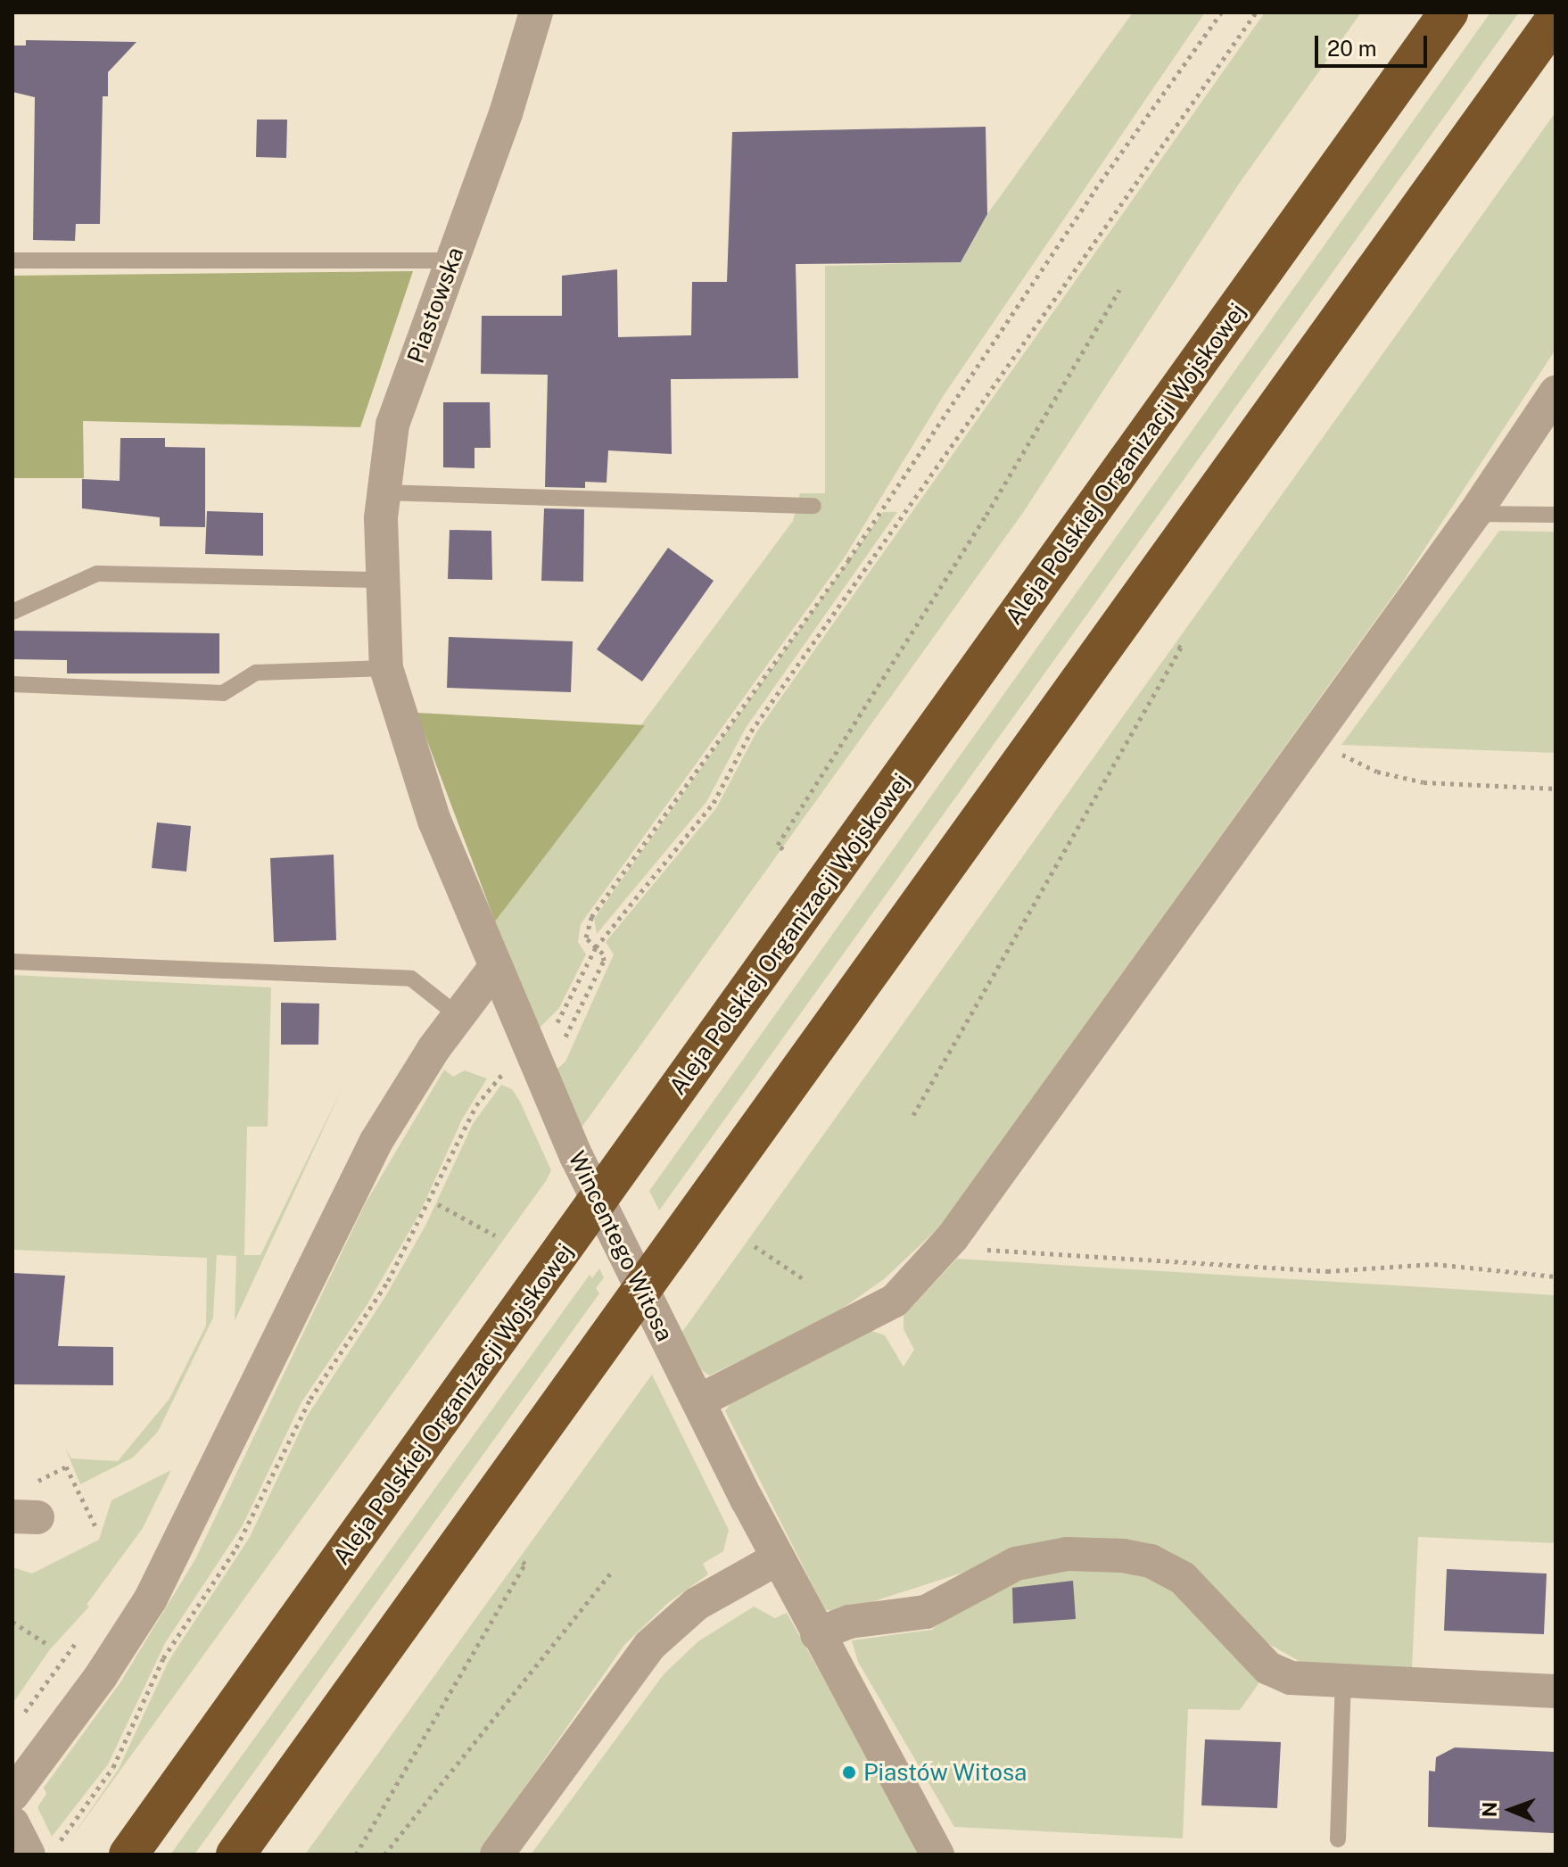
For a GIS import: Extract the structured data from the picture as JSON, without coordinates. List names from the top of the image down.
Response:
{
  "streets": {
    "highway": ["Aleja Polskiej Organizacji Wojskowej"],
    "street": ["Piastowska", "Wincentego Witosa"]
  },
  "crossings": [
    ["Piastowska", "Wincentego Witosa"]
  ],
  "places": ["Piastów Witosa"],
  "scale_bar": "20 m",
  "north": "left"
}
